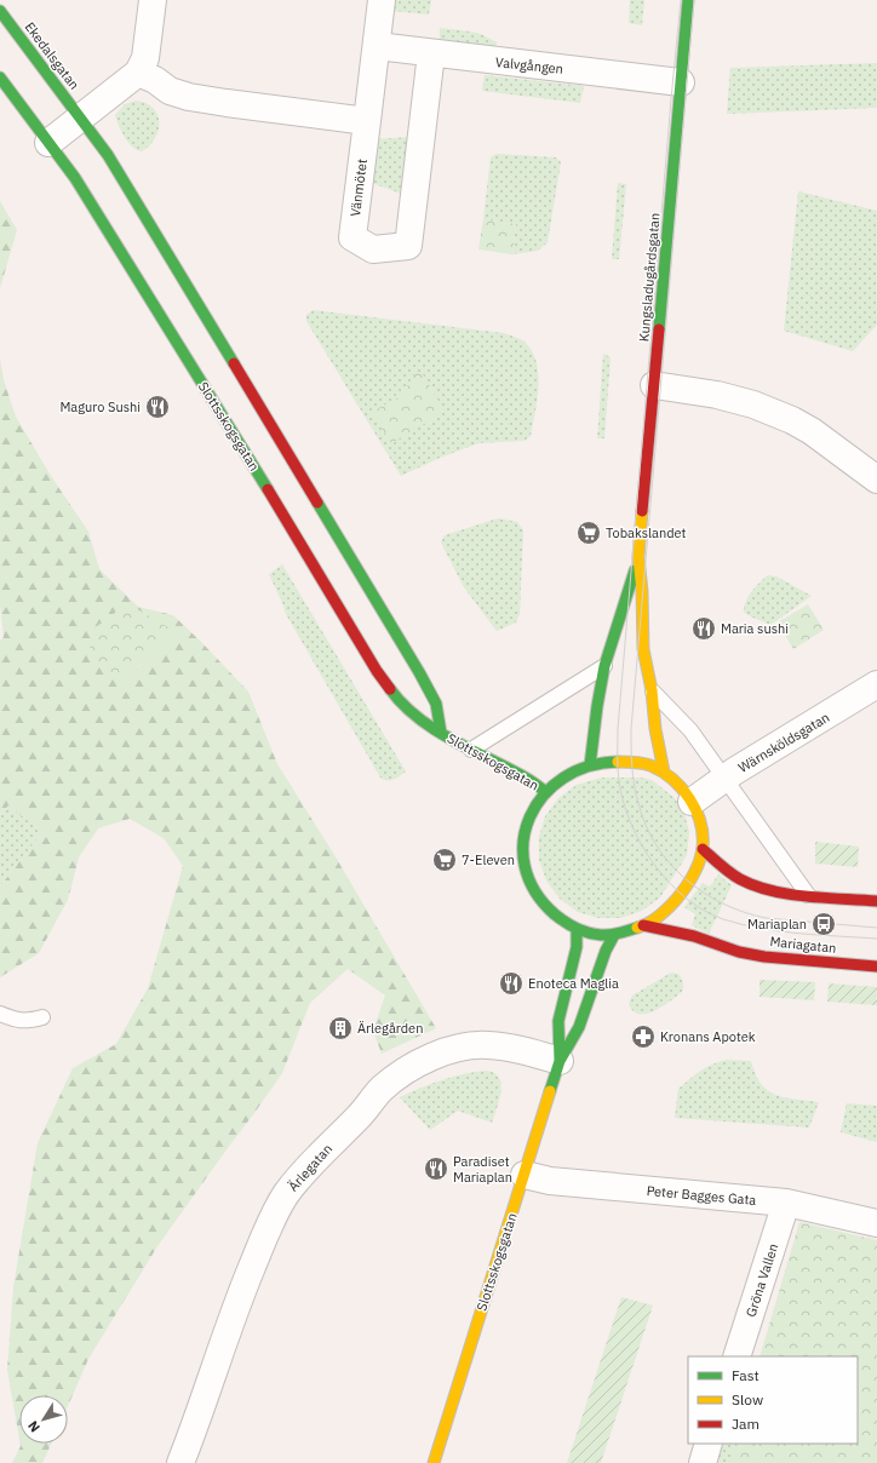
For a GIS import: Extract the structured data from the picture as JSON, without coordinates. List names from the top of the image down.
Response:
{
  "streets": {
    "street": [
      "Ekedalsgatan",
      "Valvgången",
      "Vänmötet",
      "Kungsladugårdsgatan",
      "Slottsskogsgatan",
      "Wärnsköldsgatan",
      "Mariagatan",
      "Ärlegatan",
      "Peter Bagges Gata",
      "Gröna Vallen"
    ]
  },
  "crossings": [
    ["Ekedalsgatan", "Slottsskogsgatan"],
    ["Valvgången", "Vänmötet"],
    ["Valvgången", "Kungsladugårdsgatan"],
    ["Slottsskogsgatan", "Ärlegatan"],
    ["Slottsskogsgatan", "Peter Bagges Gata"],
    ["Peter Bagges Gata", "Gröna Vallen"]
  ],
  "places": {
    "restaurant": [
      "Maguro Sushi",
      "Maria sushi",
      "Enoteca Maglia",
      "Paradiset Mariaplan"
    ],
    "supermarket": ["Tobakslandet", "7-Eleven"],
    "bus stop": ["Mariaplan"],
    "building": ["Ärlegården"],
    "pharmacy": ["Kronans Apotek"]
  },
  "legend": ["Fast", "Slow", "Jam"],
  "north": "bottom left"
}
